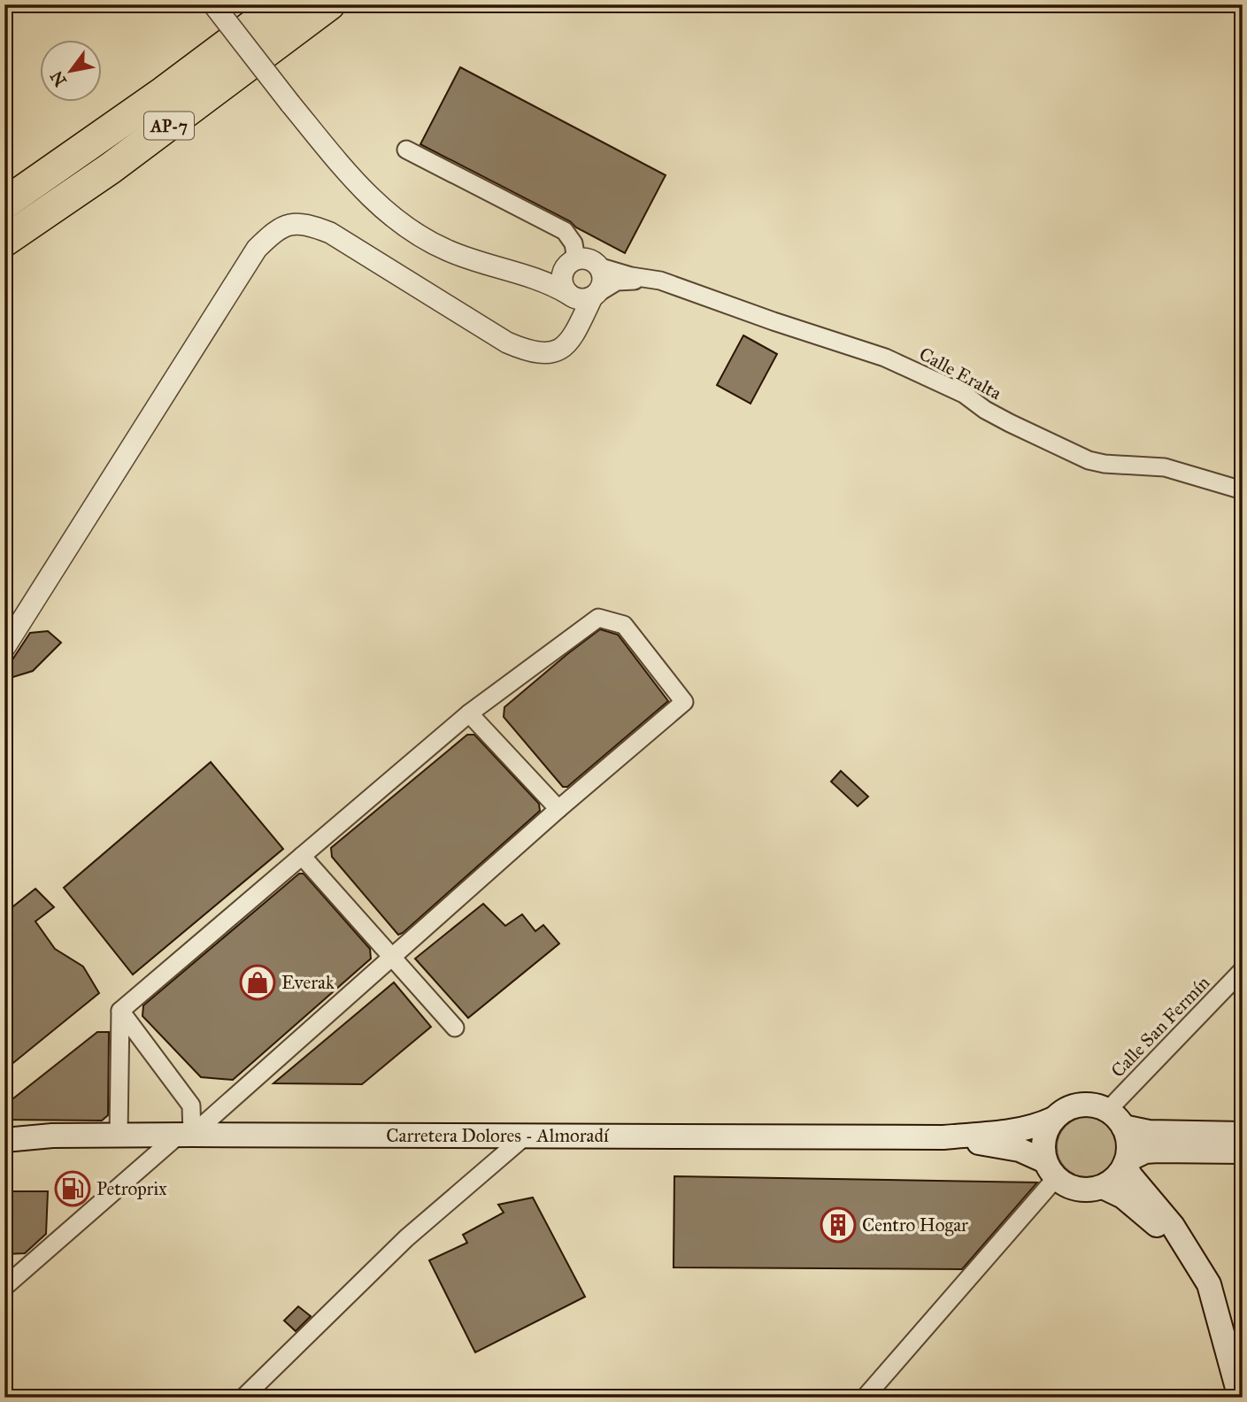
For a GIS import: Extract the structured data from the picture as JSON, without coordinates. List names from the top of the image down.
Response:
{
  "streets": {
    "highway": ["AP-7"],
    "main road": ["Carretera Dolores - Almoradí"],
    "street": ["Calle Eralta", "Calle San Fermín"]
  },
  "places": {
    "shop": ["Everak"],
    "fuel station": ["Petroprix"],
    "building": ["Centro Hogar"]
  },
  "north": "bottom left"
}
